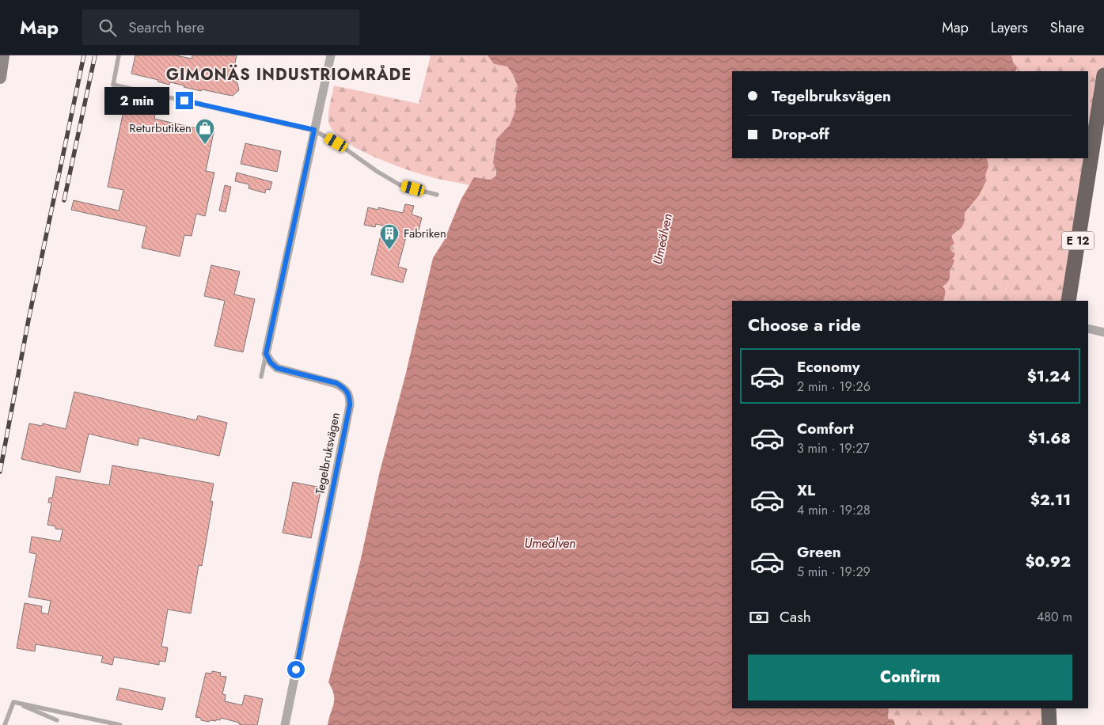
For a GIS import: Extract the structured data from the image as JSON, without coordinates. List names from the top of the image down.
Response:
{
  "streets": {
    "highway": ["E 12"],
    "street": ["Tegelbruksvägen"]
  },
  "districts": ["GIMONÄS INDUSTRIOMRÅDE"],
  "water": ["Umeälven"],
  "places": {
    "shop": ["Returbutiken"],
    "building": ["Fabriken"]
  },
  "page": {
    "header": "Map",
    "search": "Search here",
    "nav": ["Map", "Layers", "Share"],
    "banner": ["Tegelbruksvägen", "Drop-off"],
    "bubble": "2 min",
    "heading": "Choose a ride",
    "list": [
      {
        "name": "Economy",
        "note": "2 min · 19:26",
        "value": "$1.24"
      },
      {
        "name": "Comfort",
        "note": "3 min · 19:27",
        "value": "$1.68"
      },
      {
        "name": "XL",
        "note": "4 min · 19:28",
        "value": "$2.11"
      },
      {
        "name": "Green",
        "note": "5 min · 19:29",
        "value": "$0.92"
      }
    ],
    "pay": ["Cash", "480 m"],
    "buttons": "Confirm"
  }
}
